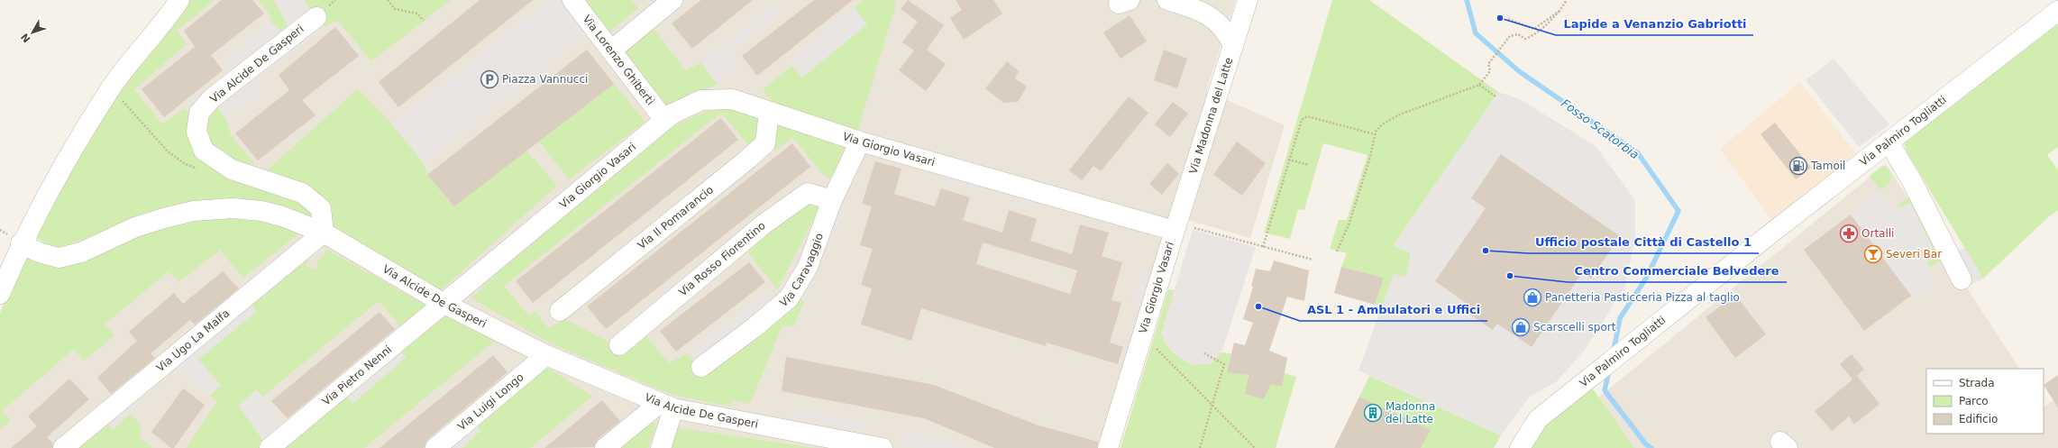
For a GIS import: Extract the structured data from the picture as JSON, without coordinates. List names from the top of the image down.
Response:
{
  "streets": {
    "street": [
      "Via Lorenzo Ghiberti",
      "Via Alcide De Gasperi",
      "Via Madonna del Latte",
      "Via Palmiro Togliatti",
      "Via Giorgio Vasari",
      "Via Il Pomarancio",
      "Via Rosso Fiorentino",
      "Via Caravaggio",
      "Via Ugo La Malfa",
      "Via Pietro Nenni",
      "Via Luigi Longo"
    ]
  },
  "crossings": [
    ["Via Lorenzo Ghiberti", "Via Giorgio Vasari"],
    ["Via Alcide De Gasperi", "Via Giorgio Vasari"],
    ["Via Alcide De Gasperi", "Via Ugo La Malfa"],
    ["Via Alcide De Gasperi", "Via Pietro Nenni"],
    ["Via Alcide De Gasperi", "Via Luigi Longo"],
    ["Via Madonna del Latte", "Via Giorgio Vasari"],
    ["Via Giorgio Vasari", "Via Il Pomarancio"],
    ["Via Giorgio Vasari", "Via Caravaggio"],
    ["Via Giorgio Vasari", "Via Pietro Nenni"],
    ["Via Rosso Fiorentino", "Via Caravaggio"]
  ],
  "water": ["Fosso Scatorbia"],
  "places": {
    "other": [
      "Lapide a Venanzio Gabriotti",
      "Ufficio postale Città di Castello 1",
      "Centro Commerciale Belvedere",
      "ASL 1 - Ambulatori e Uffici"
    ],
    "parking": ["Piazza Vannucci"],
    "fuel station": ["Tamoil"],
    "pharmacy": ["Ortalli"],
    "bar": ["Severi Bar"],
    "shop": ["Panetteria Pasticceria Pizza al taglio", "Scarscelli sport"],
    "building": ["Madonna del Latte"]
  },
  "legend": ["Strada", "Parco", "Edificio"],
  "north": "bottom left"
}
